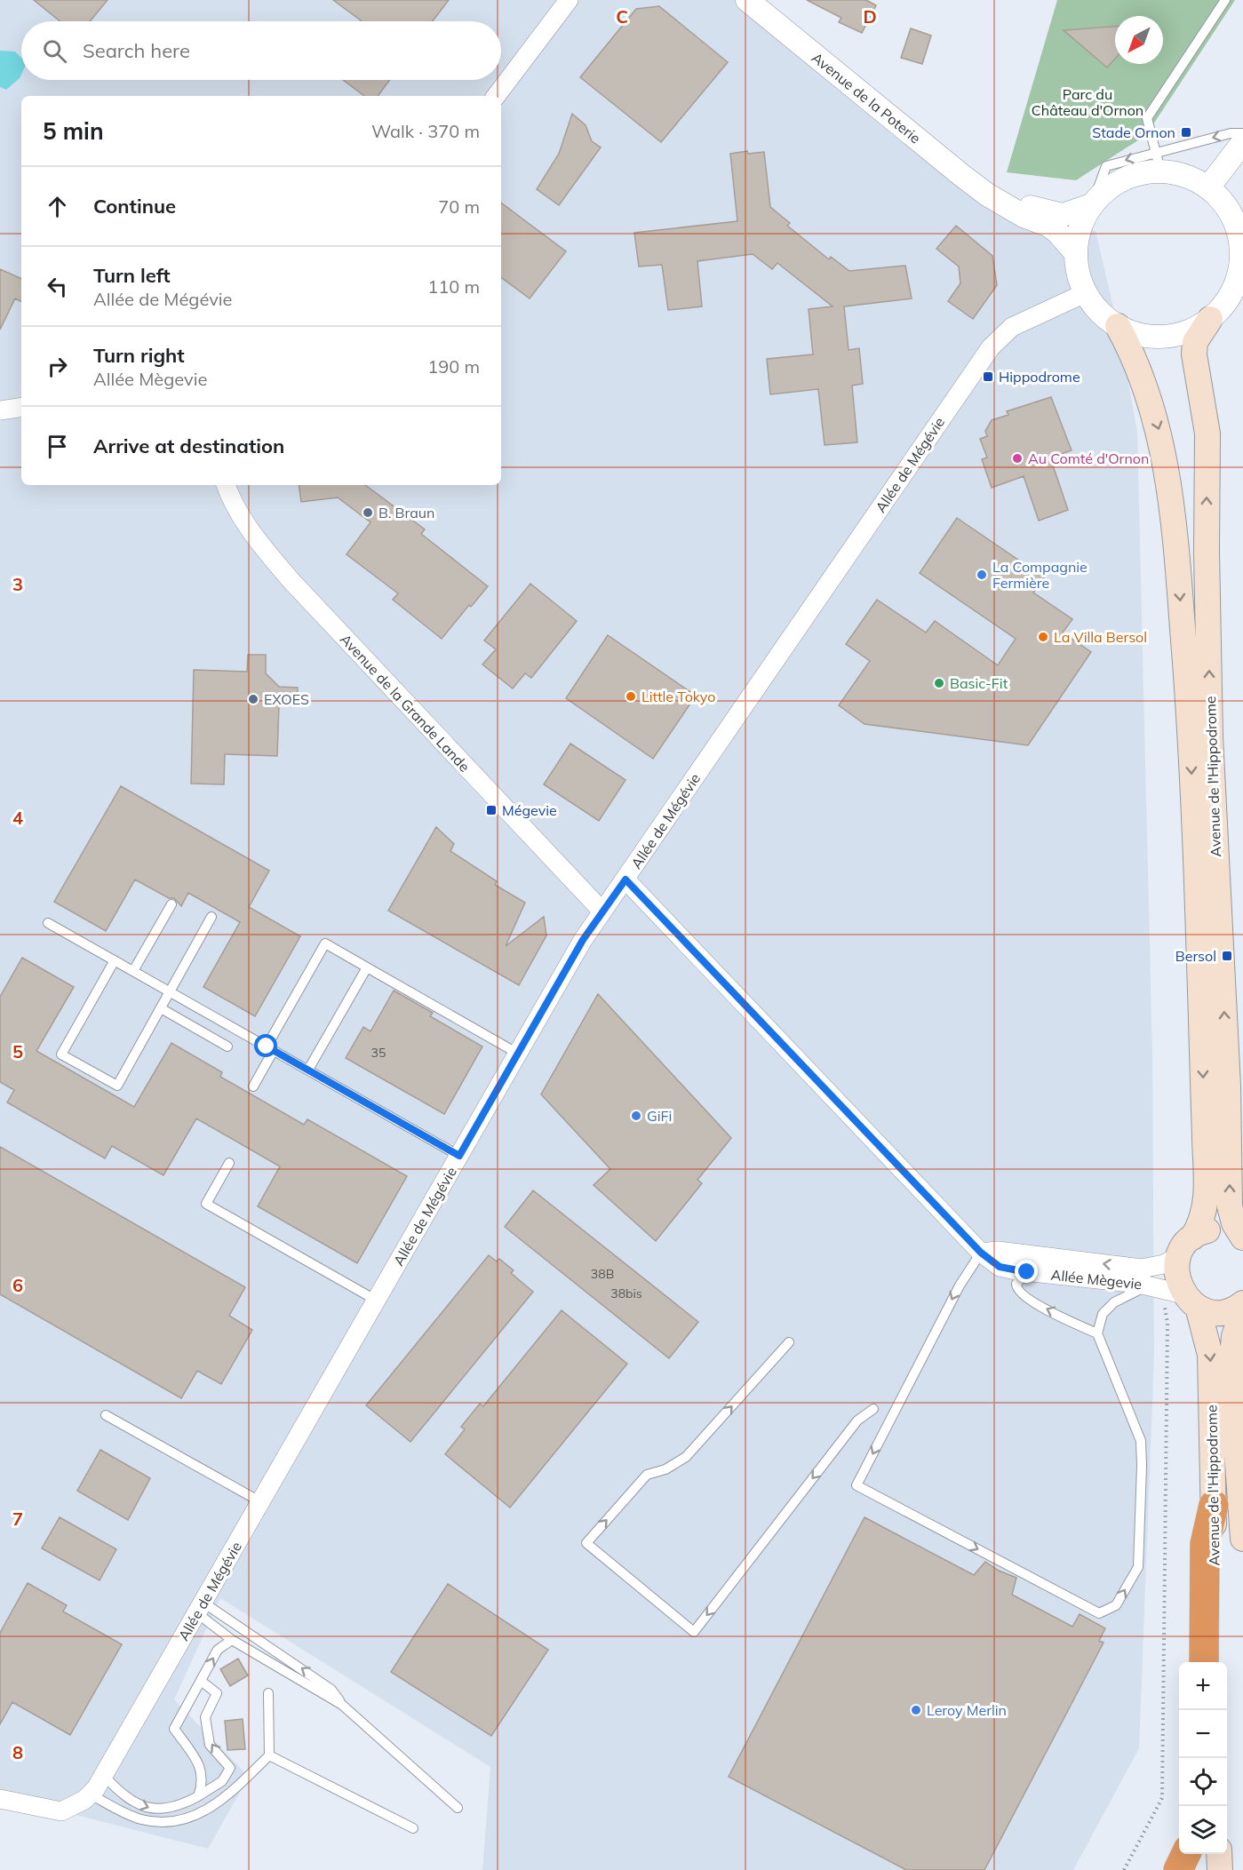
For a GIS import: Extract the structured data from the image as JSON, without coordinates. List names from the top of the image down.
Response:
{
  "streets": {
    "main road": ["Avenue de l'Hippodrome"],
    "street": [
      "Avenue de la Poterie",
      "Allée de Mégévie",
      "Avenue de la Grande Lande",
      "Allée Mègevie"
    ]
  },
  "crossings": [
    ["Avenue de la Poterie", "Allée de Mégévie"],
    ["Avenue de la Poterie", "Avenue de l'Hippodrome"],
    ["Allée de Mégévie", "Avenue de la Grande Lande"],
    ["Allée de Mégévie", "Avenue de l'Hippodrome"],
    ["Allée de Mégévie", "Allée Mègevie"],
    ["Avenue de l'Hippodrome", "Allée Mègevie"]
  ],
  "parks": ["Parc du Château d'Ornon"],
  "places": {
    "transit": [
      "Stade Ornon",
      "Hippodrome",
      "Mégevie",
      "Bersol"
    ],
    "other": [
      "Au Comté d'Ornon",
      "B. Braun",
      "La Compagnie Fermière",
      "La Villa Bersol",
      "Basic-Fit",
      "Little Tokyo",
      "EXOES",
      "GiFi",
      "Leroy Merlin"
    ]
  },
  "house_numbers": ["35", "38B", "38bis"],
  "north": "bottom left",
  "page": {
    "search": "Search here",
    "heading": ["5 min", "Walk · 370 m"],
    "list": [
      ["Continue", "70 m"],
      ["Turn left", "Allée de Mégévie", "110 m"],
      ["Turn right", "Allée Mègevie", "190 m"],
      "Arrive at destination"
    ],
    "map_buttons": ["+", "−"]
  },
  "grid": {
    "columns": ["C", "D"],
    "rows": [
      "3",
      "4",
      "5",
      "6",
      "7",
      "8"
    ]
  }
}
